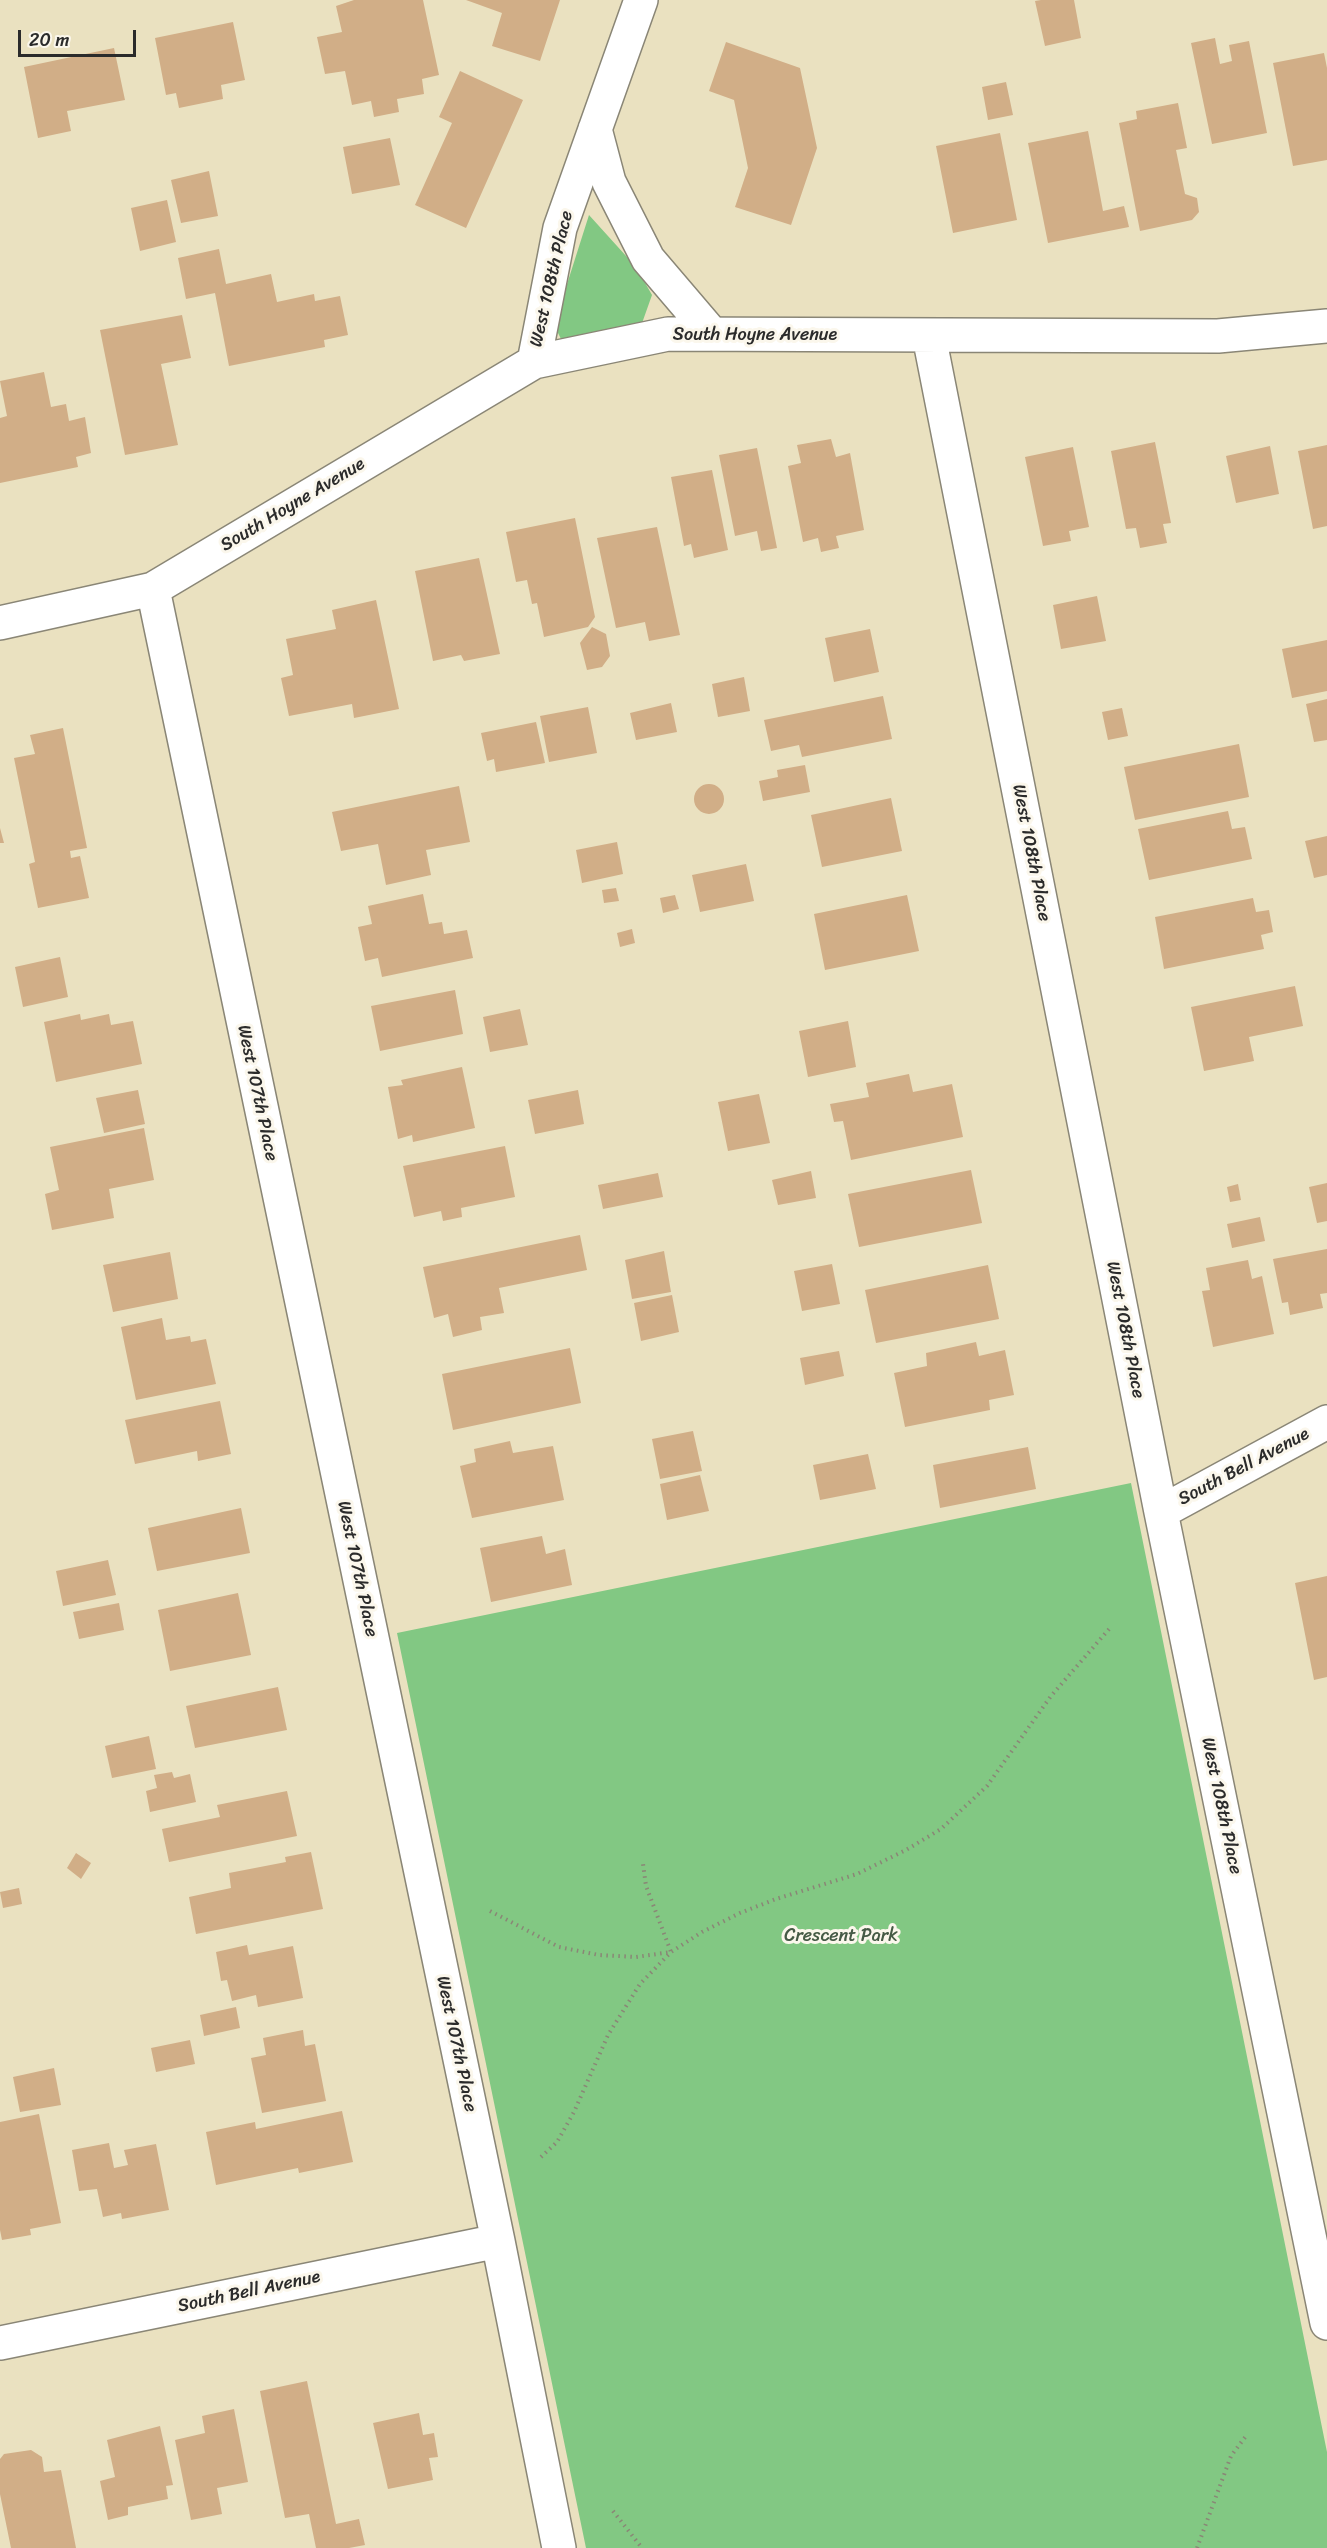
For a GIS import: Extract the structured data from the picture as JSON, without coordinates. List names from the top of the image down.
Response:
{
  "streets": {
    "street": [
      "West 108th Place",
      "South Hoyne Avenue",
      "West 107th Place",
      "South Bell Avenue"
    ]
  },
  "crossings": [
    ["West 108th Place", "South Hoyne Avenue"],
    ["West 108th Place", "South Bell Avenue"],
    ["South Hoyne Avenue", "West 107th Place"],
    ["West 107th Place", "South Bell Avenue"]
  ],
  "parks": ["Crescent Park"],
  "scale_bar": "20 m"
}
